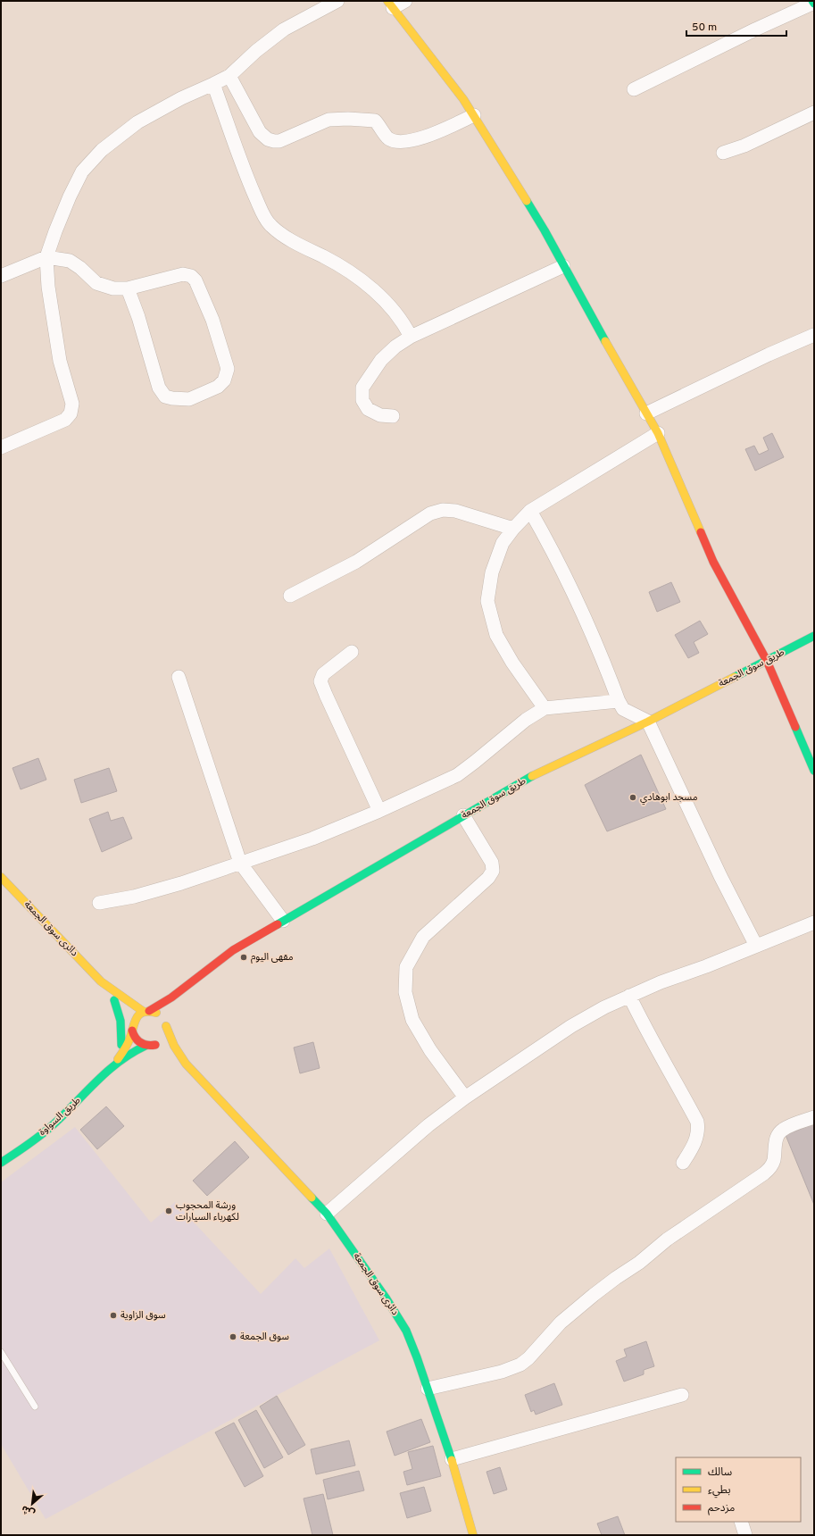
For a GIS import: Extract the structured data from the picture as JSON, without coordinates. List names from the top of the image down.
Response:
{
  "streets": {
    "street": ["طريق سوق الجمعة", "دائرى سوق الجمعة", "طريق السواوة"]
  },
  "places": [
    "مسجد ابوهادي",
    "مقهى اليوم",
    "ورشة المحجوب لكهرباء السيارات",
    "سوق الزاوية",
    "سوق الجمعة"
  ],
  "legend": ["سالك", "بطيء", "مزدحم"],
  "scale_bar": "50 m",
  "north": "bottom left"
}
